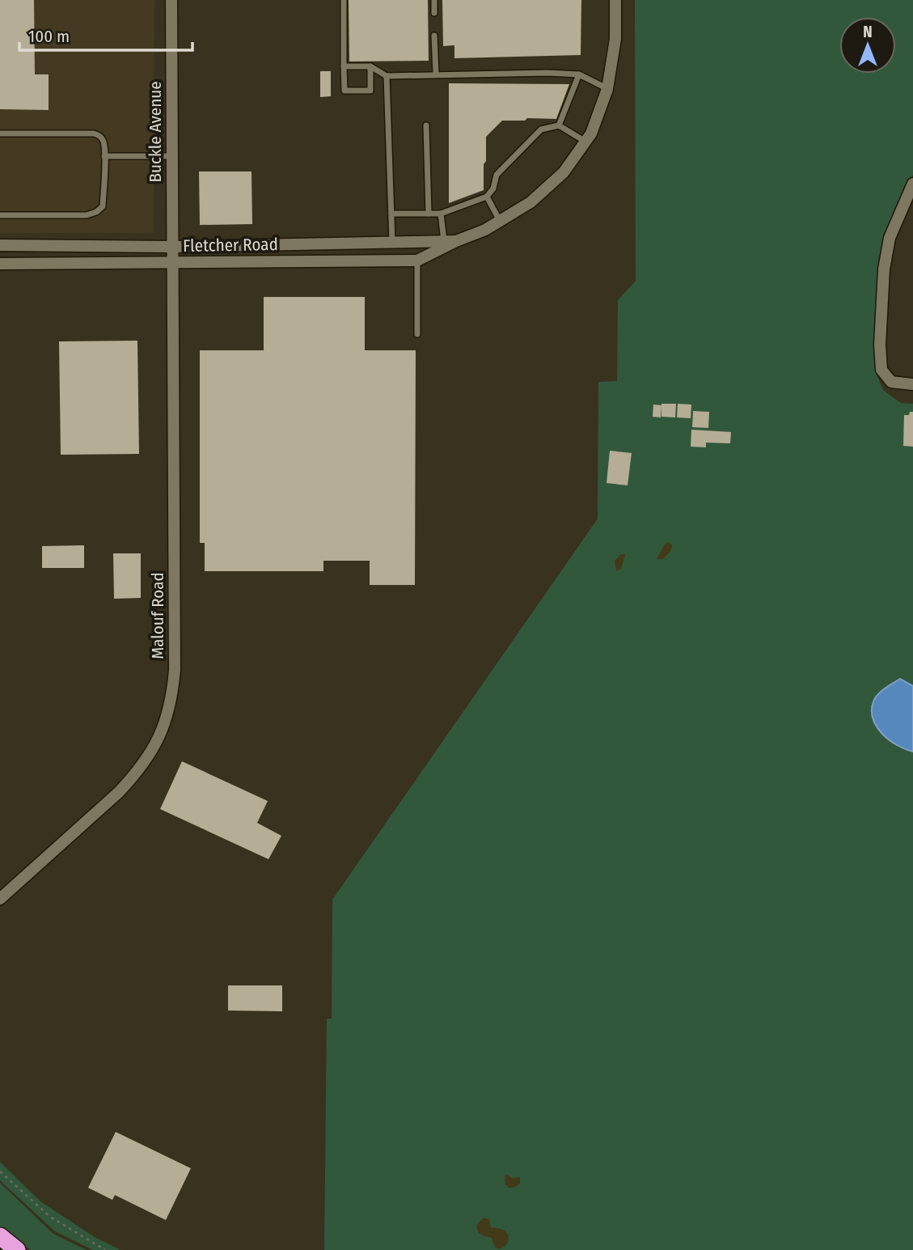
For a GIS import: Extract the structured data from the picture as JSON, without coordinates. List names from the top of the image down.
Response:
{
  "streets": {
    "street": ["Buckle Avenue", "Fletcher Road", "Malouf Road"]
  },
  "crossings": [
    ["Buckle Avenue", "Fletcher Road"],
    ["Buckle Avenue", "Malouf Road"],
    ["Fletcher Road", "Malouf Road"]
  ],
  "scale_bar": "100 m",
  "north": "top"
}
